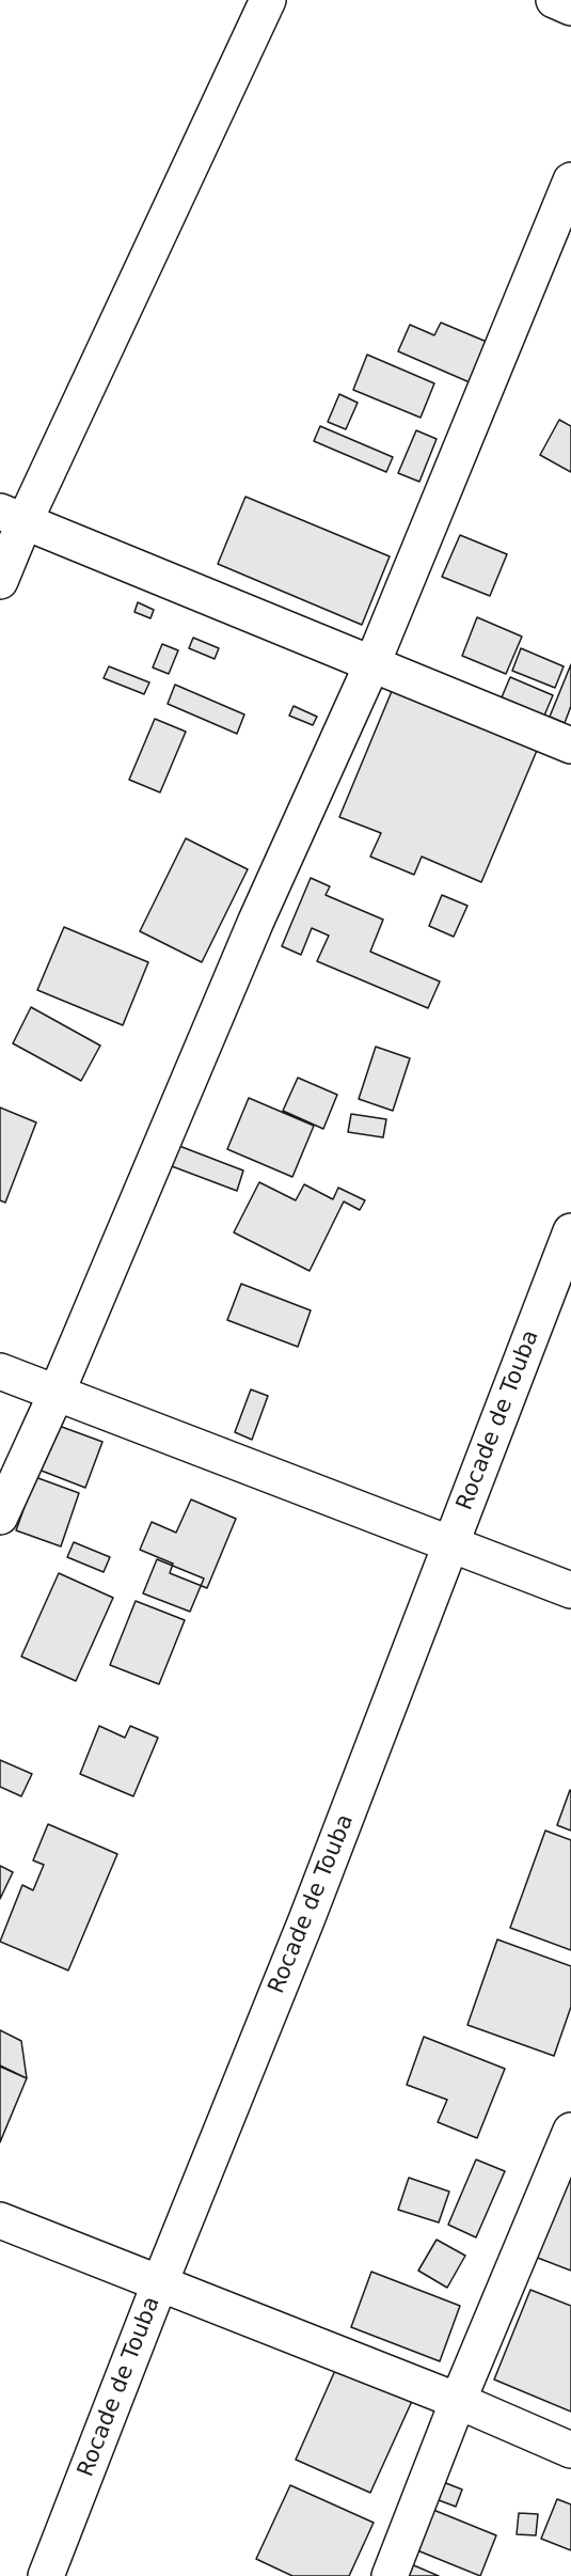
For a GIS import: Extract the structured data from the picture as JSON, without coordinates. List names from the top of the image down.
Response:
{
  "streets": {
    "street": ["Rocade de Touba"]
  }
}
